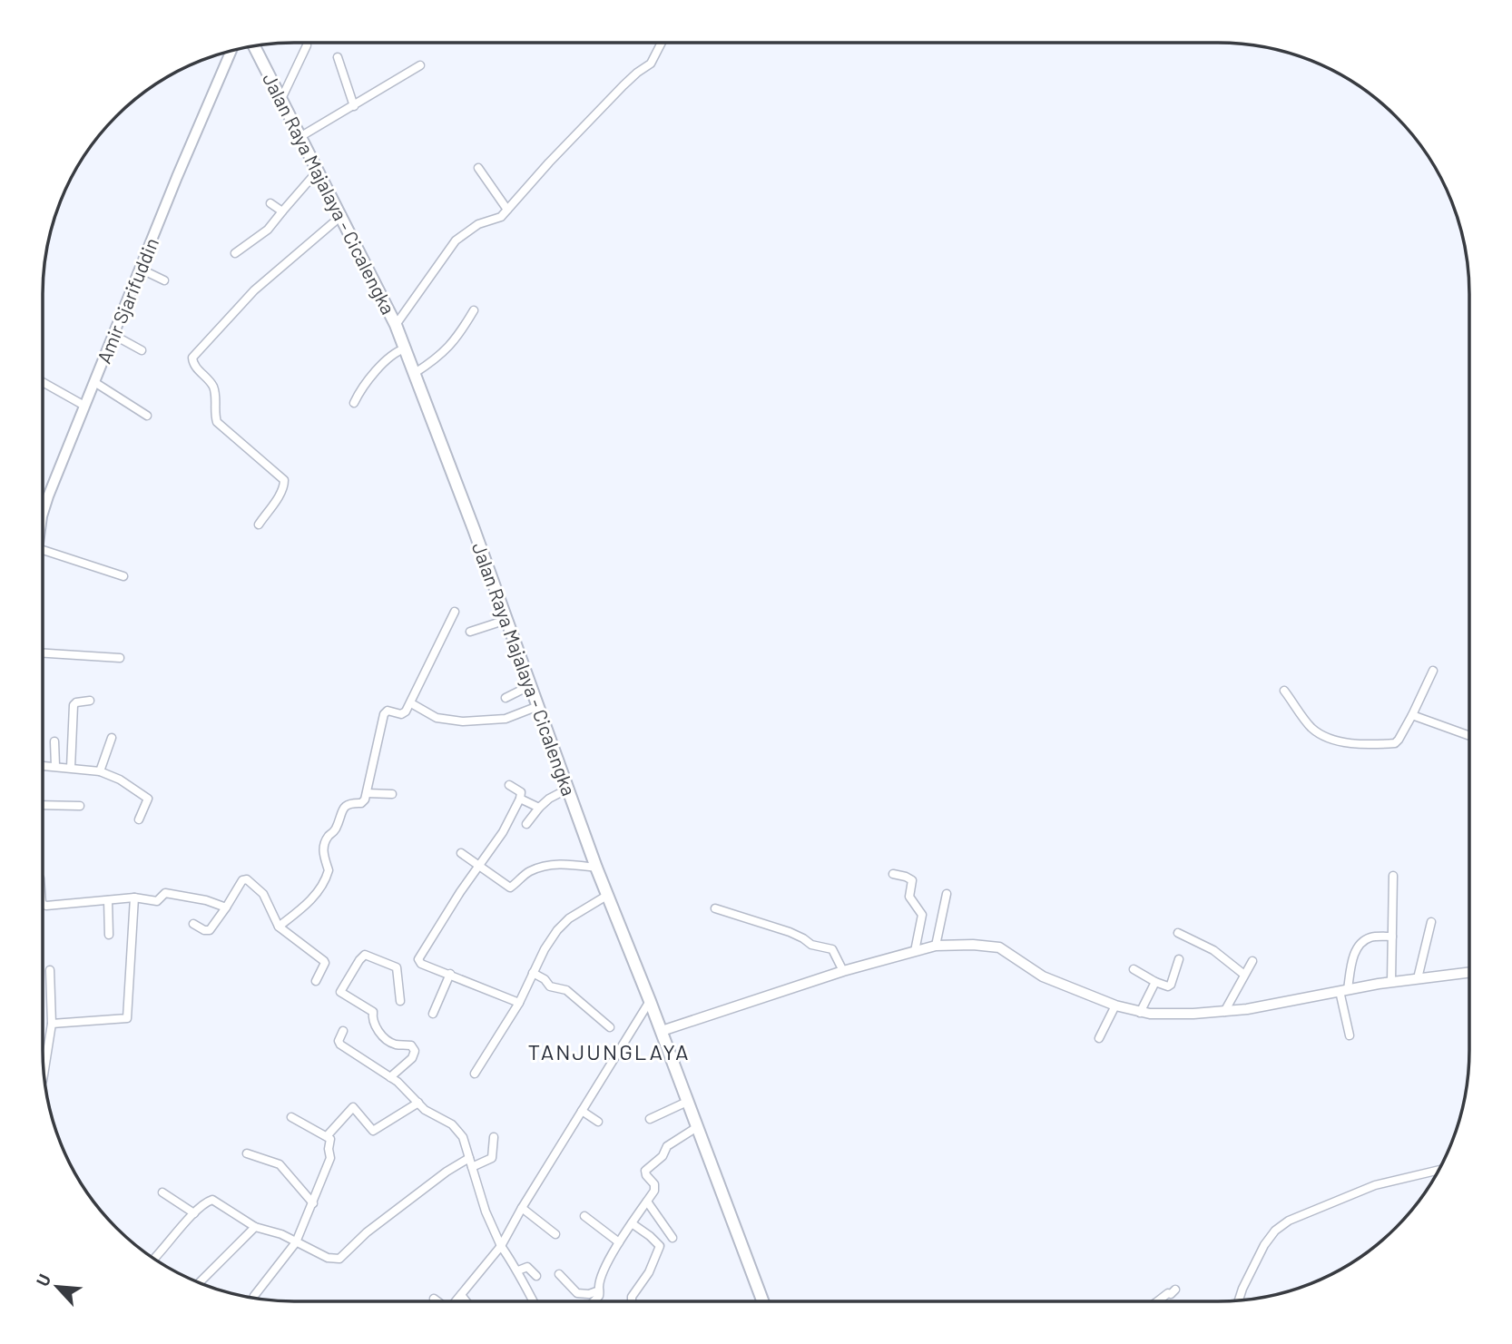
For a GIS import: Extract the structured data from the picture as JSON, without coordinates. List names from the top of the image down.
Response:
{
  "streets": {
    "main road": ["Jalan Raya Majalaya - Cicalengka", "Amir Sjarifuddin"]
  },
  "districts": ["TANJUNGLAYA"],
  "north": "top left"
}
